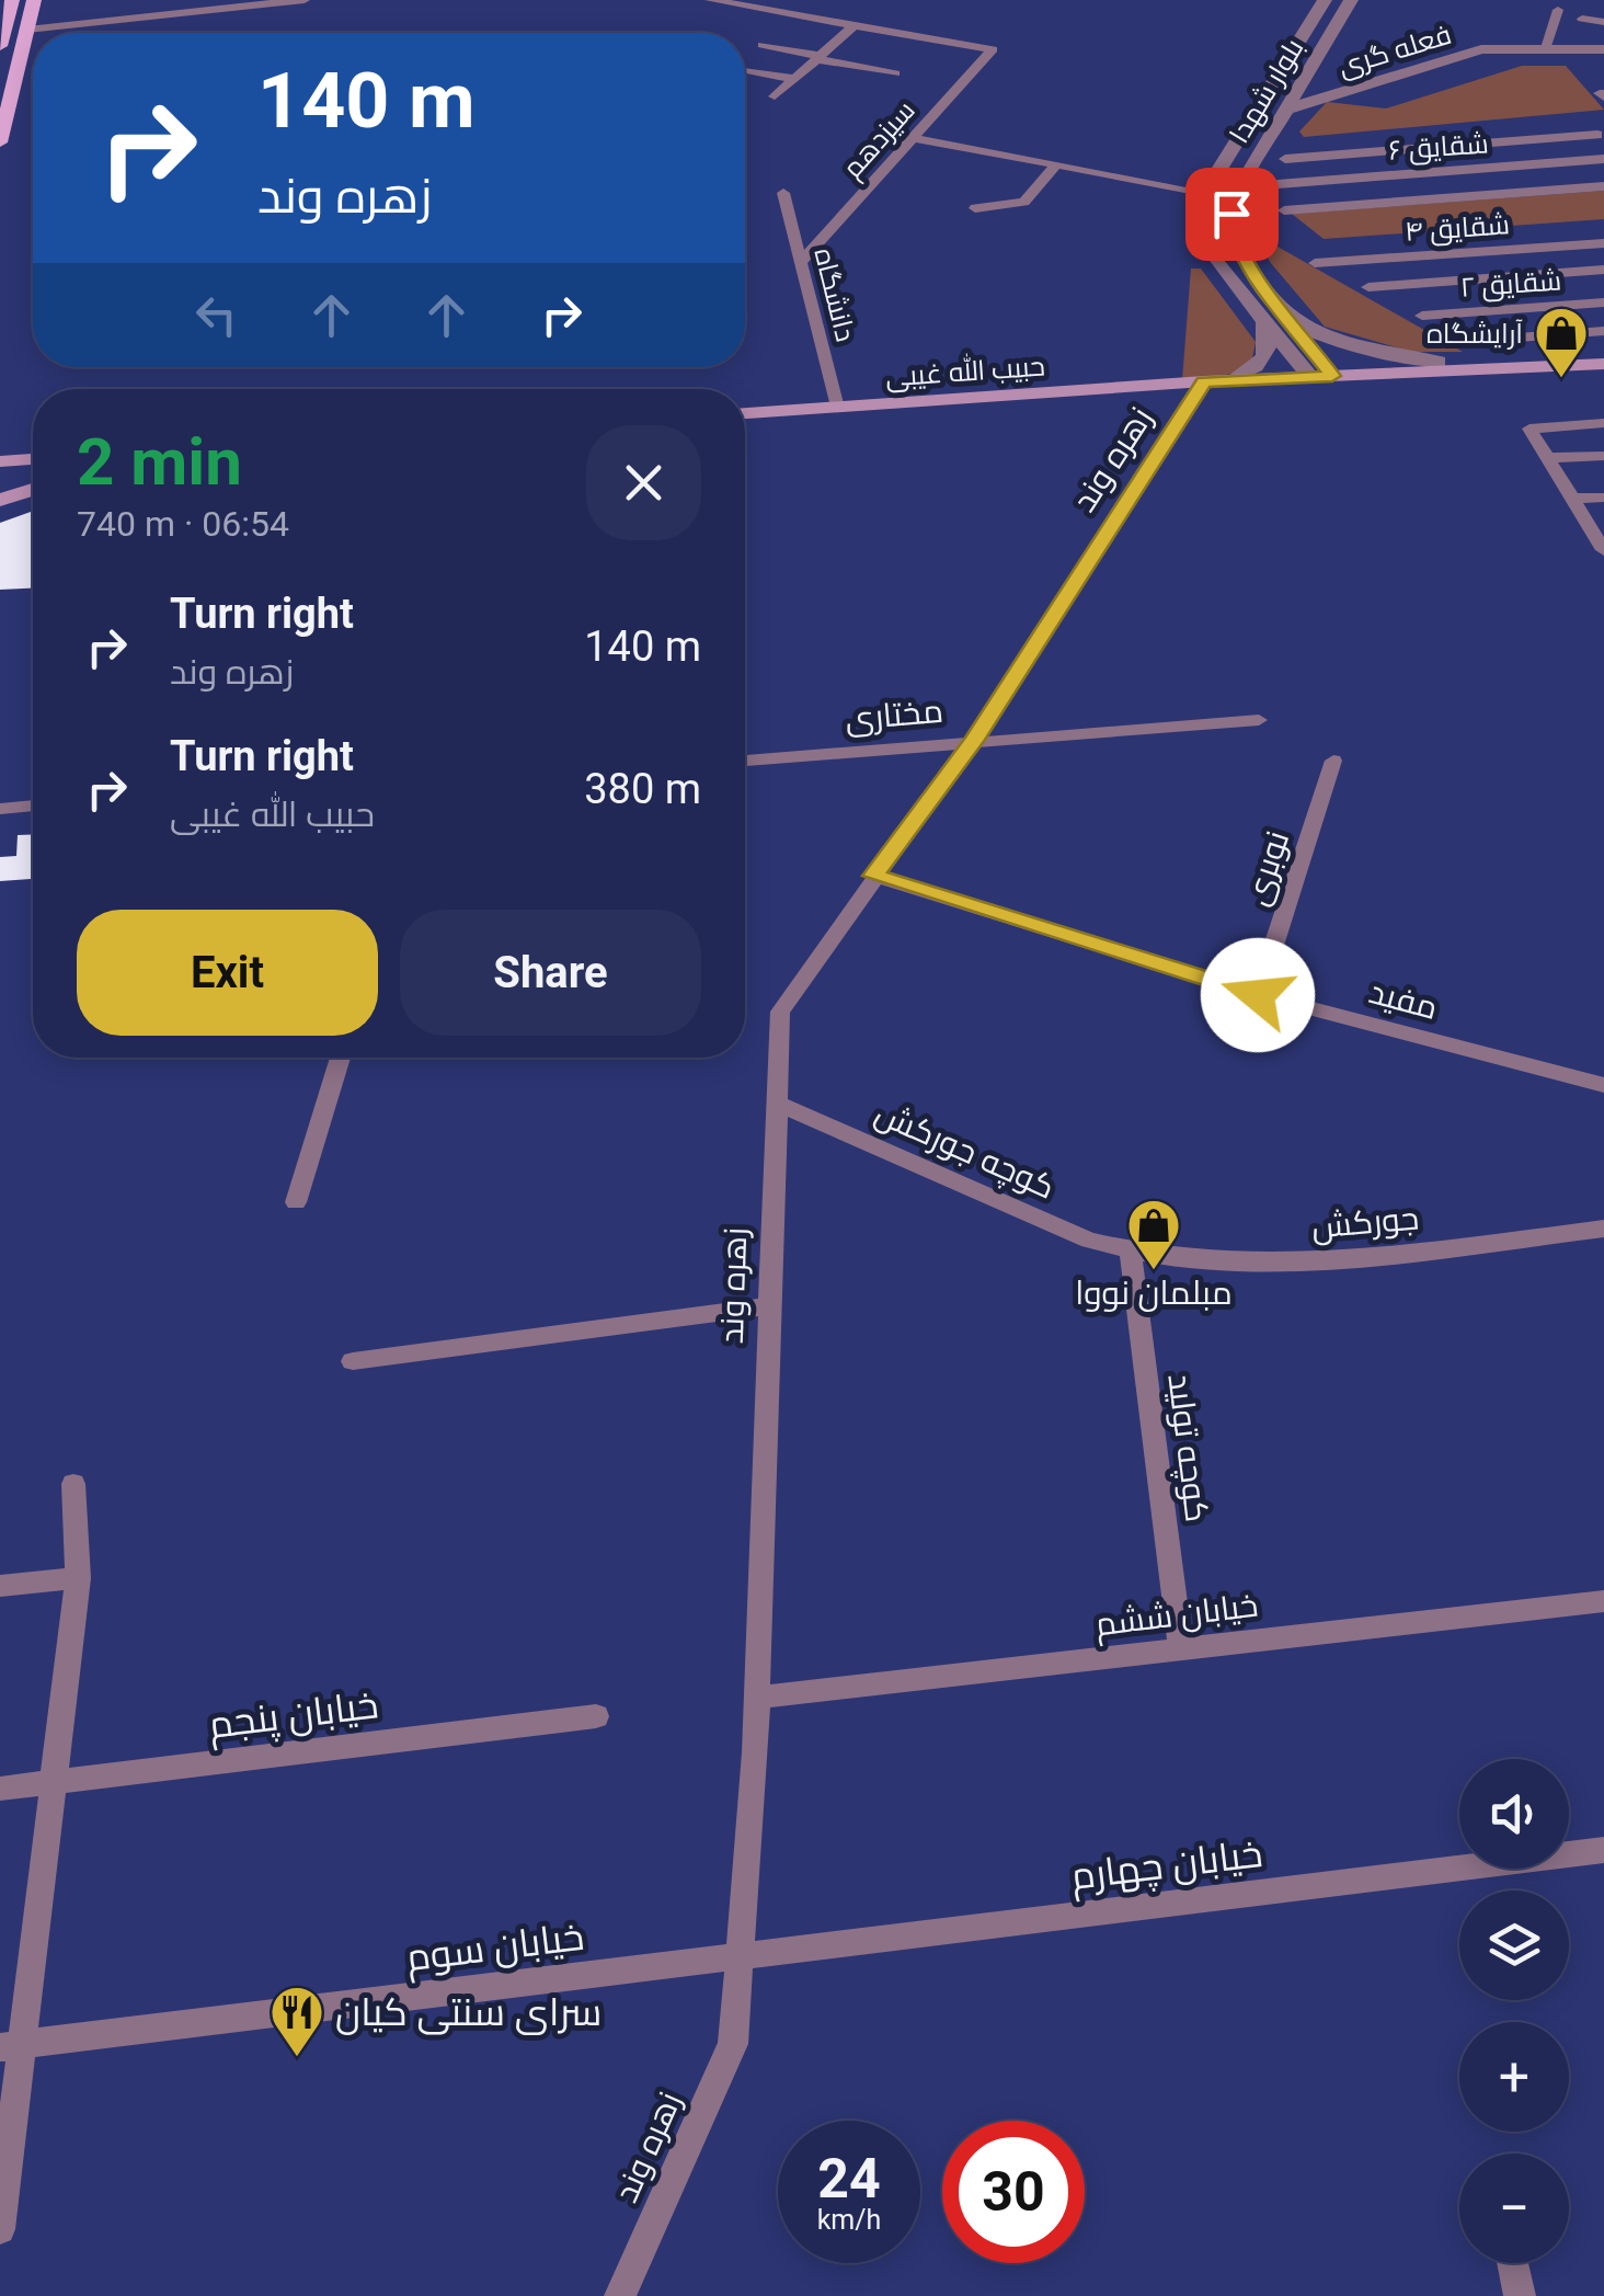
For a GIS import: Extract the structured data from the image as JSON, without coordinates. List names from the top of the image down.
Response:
{
  "streets": {
    "main road": ["حبیب الله غیبی"],
    "street": [
      "فعله گری",
      "بلوار شهدا",
      "سیزدهم",
      "شقایق ۶",
      "شقایق ۴",
      "شقایق ۲",
      "دانشگاه",
      "زهره وند",
      "مختاری",
      "نوبری",
      "مفید",
      "کوچه جورکش",
      "جورکش",
      "کوچه تولید",
      "خیابان ششم",
      "خیابان پنجم",
      "خیابان چهارم",
      "خیابان سوم"
    ]
  },
  "crossings": [
    ["فعله گری", "بلوار شهدا"],
    ["بلوار شهدا", "حبیب الله غیبی"],
    ["سیزدهم", "دانشگاه"],
    ["دانشگاه", "حبیب الله غیبی"],
    ["حبیب الله غیبی", "زهره وند"],
    ["زهره وند", "مختاری"],
    ["زهره وند", "مفید"],
    ["زهره وند", "کوچه جورکش"],
    ["زهره وند", "خیابان ششم"],
    ["زهره وند", "خیابان چهارم"],
    ["زهره وند", "خیابان سوم"],
    ["نوبری", "مفید"],
    ["کوچه جورکش", "جورکش"],
    ["کوچه جورکش", "کوچه تولید"],
    ["جورکش", "کوچه تولید"],
    ["کوچه تولید", "خیابان ششم"],
    ["خیابان چهارم", "خیابان سوم"]
  ],
  "places": {
    "shop": ["آرایشگاه", "مبلمان نووا"],
    "restaurant": ["سرای سنتی کیان"]
  },
  "page": {
    "turn": ["140 m", "زهره وند"],
    "heading": ["2 min", "740 m · 06:54"],
    "list": [
      {
        "name": "Turn right",
        "note": "زهره وند",
        "value": "140 m"
      },
      {
        "name": "Turn right",
        "note": "حبیب الله غیبی",
        "value": "380 m"
      }
    ],
    "buttons": ["Exit", "Share"],
    "map_buttons": ["+", "−"],
    "speed": "24 km/h",
    "limit": "30"
  }
}
